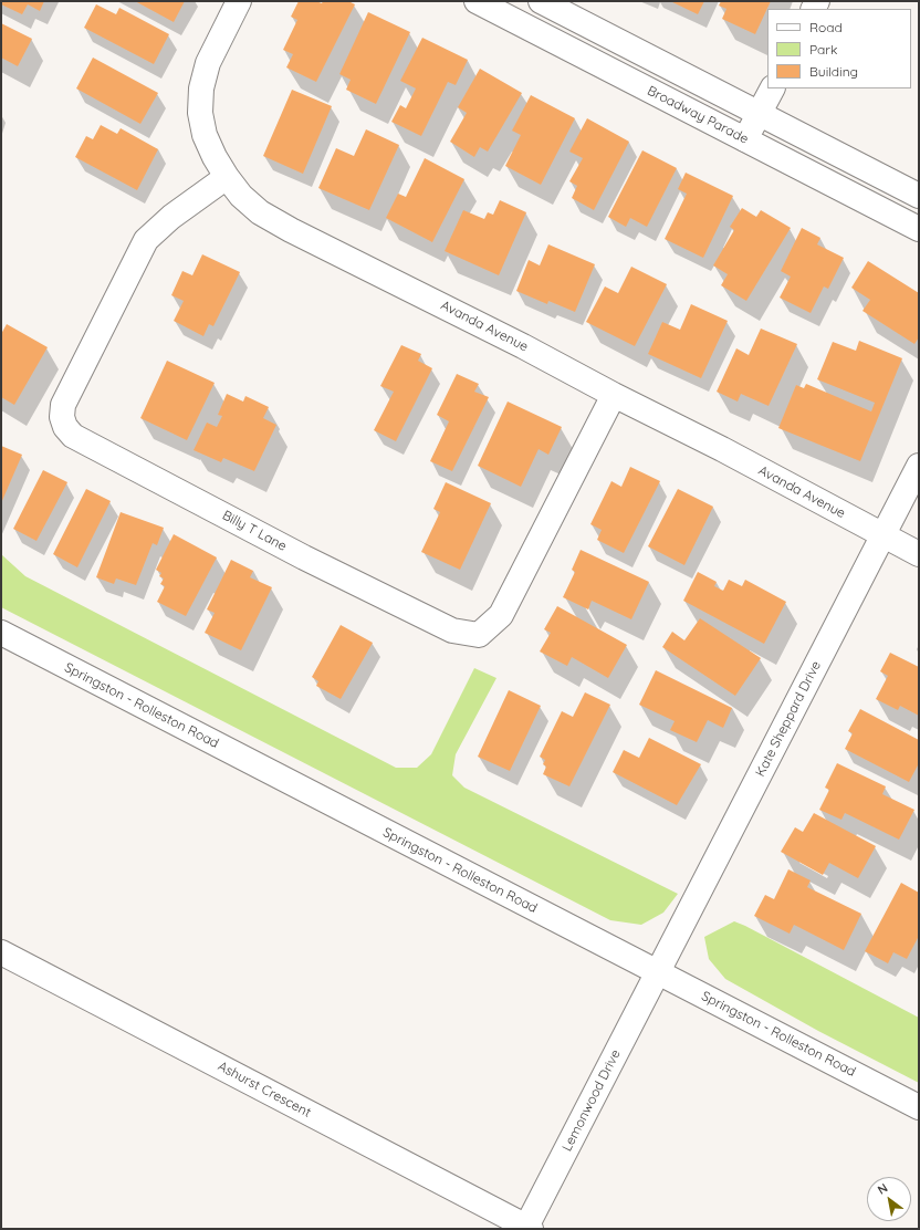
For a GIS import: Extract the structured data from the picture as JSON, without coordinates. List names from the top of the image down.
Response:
{
  "streets": {
    "street": [
      "Broadway Parade",
      "Avanda Avenue",
      "Billy T Lane",
      "Springston - Rolleston Road",
      "Kate Sheppard Drive",
      "Ashurst Crescent",
      "Lemonwood Drive"
    ]
  },
  "crossings": [
    ["Avanda Avenue", "Billy T Lane"],
    ["Avanda Avenue", "Kate Sheppard Drive"],
    ["Springston - Rolleston Road", "Kate Sheppard Drive"],
    ["Springston - Rolleston Road", "Lemonwood Drive"],
    ["Kate Sheppard Drive", "Lemonwood Drive"],
    ["Ashurst Crescent", "Lemonwood Drive"]
  ],
  "legend": ["Road", "Park", "Building"],
  "north": "top left"
}
